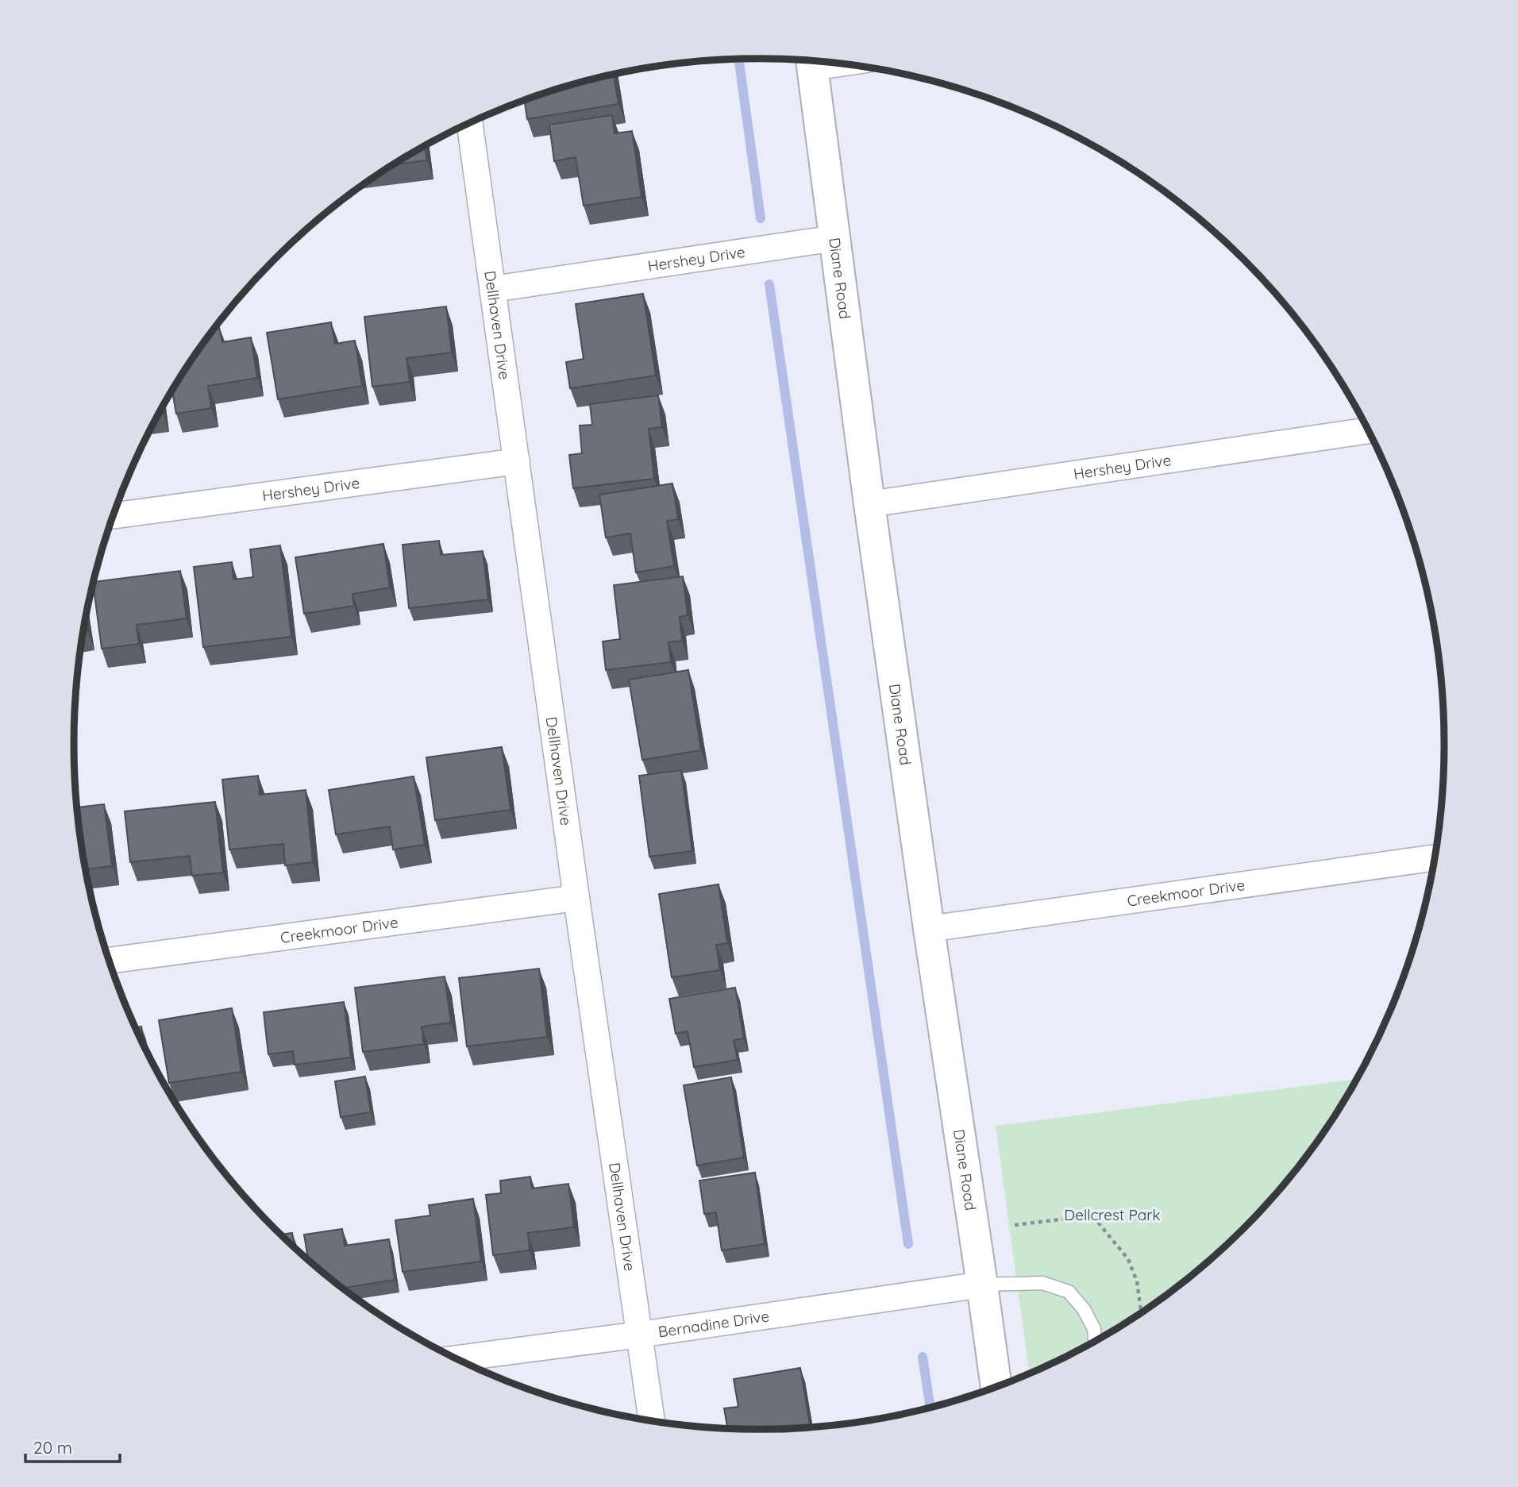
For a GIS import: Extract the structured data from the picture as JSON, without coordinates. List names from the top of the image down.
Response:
{
  "streets": {
    "street": [
      "Hershey Drive",
      "Diane Road",
      "Dellhaven Drive",
      "Creekmoor Drive",
      "Bernadine Drive"
    ]
  },
  "crossings": [
    ["Hershey Drive", "Diane Road"],
    ["Hershey Drive", "Dellhaven Drive"],
    ["Diane Road", "Creekmoor Drive"],
    ["Diane Road", "Bernadine Drive"],
    ["Dellhaven Drive", "Creekmoor Drive"],
    ["Dellhaven Drive", "Bernadine Drive"]
  ],
  "parks": ["Dellcrest Park"],
  "scale_bar": "20 m"
}
